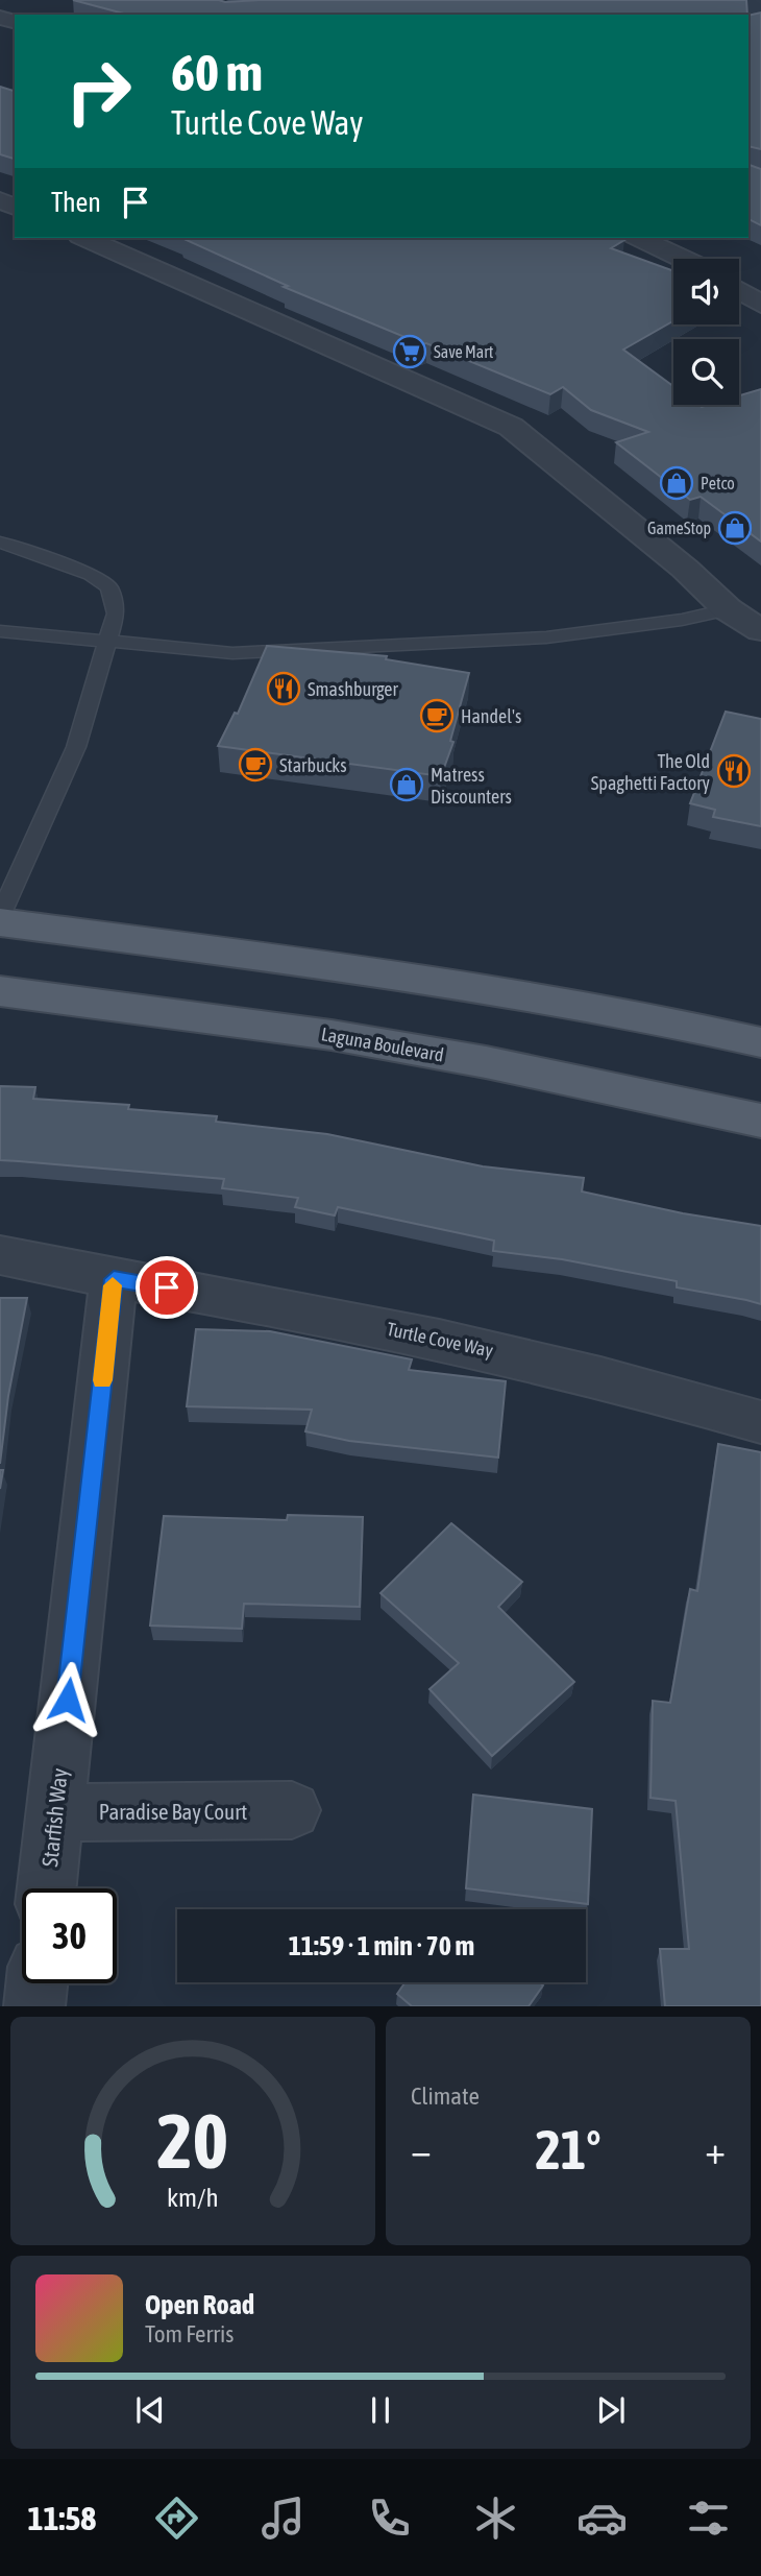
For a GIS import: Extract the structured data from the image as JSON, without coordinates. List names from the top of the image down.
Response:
{
  "streets": {
    "main road": ["Laguna Boulevard"],
    "street": ["Turtle Cove Way", "Paradise Bay Court", "Starfish Way"]
  },
  "crossings": [
    ["Turtle Cove Way", "Starfish Way"],
    ["Paradise Bay Court", "Starfish Way"]
  ],
  "places": {
    "supermarket": ["Save Mart"],
    "shop": ["Petco", "GameStop", "Matress Discounters"],
    "restaurant": ["Smashburger", "The Old Spaghetti Factory"],
    "cafe": ["Handel's", "Starbucks"]
  },
  "page": {
    "turn": ["60 m", "Turtle Cove Way"],
    "then": "Then",
    "limit": "30",
    "trip": "11:59 · 1 min · 70 m",
    "tile": "Climate",
    "heat": ["−", "21°", "+"],
    "song": ["Open Road", "Tom Ferris"],
    "tabs": "11:58",
    "gauge": ["20", "km/h"]
  }
}
